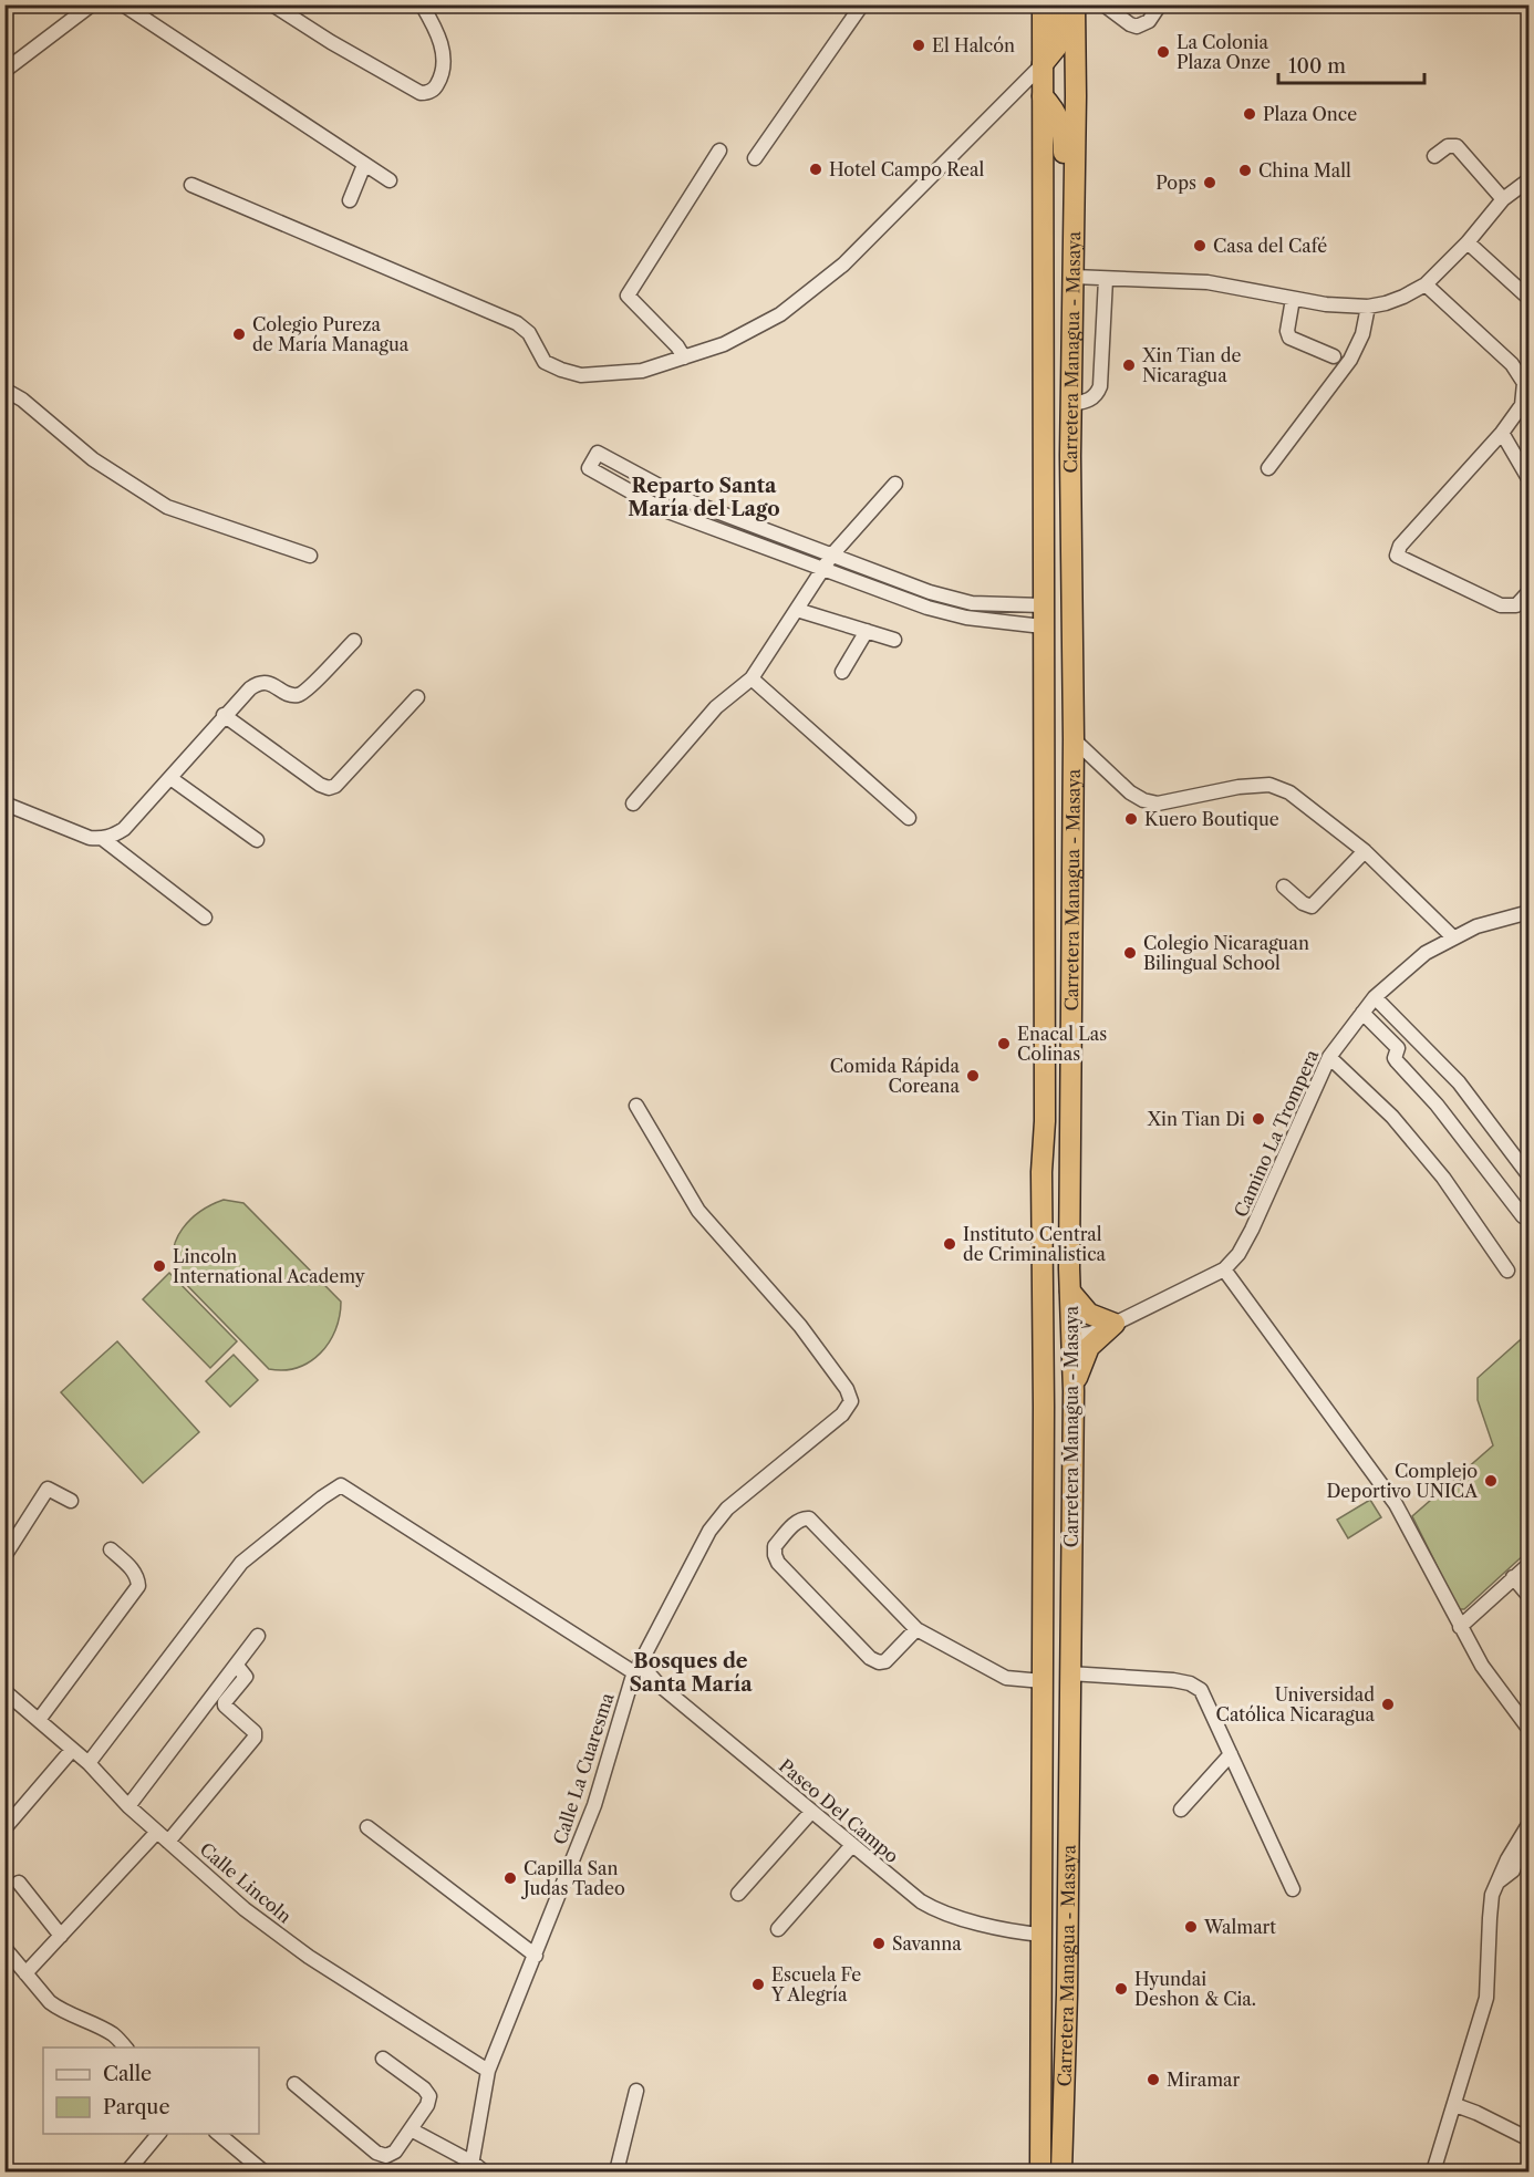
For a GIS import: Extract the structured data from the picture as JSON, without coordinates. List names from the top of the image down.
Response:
{
  "streets": {
    "highway": ["Carretera Managua - Masaya"],
    "street": [
      "Camino La Trompera",
      "Calle La Cuaresma",
      "Paseo Del Campo",
      "Calle Lincoln"
    ]
  },
  "crossings": [
    ["Carretera Managua - Masaya", "Paseo Del Campo"],
    ["Calle La Cuaresma", "Paseo Del Campo"],
    ["Calle La Cuaresma", "Calle Lincoln"],
    ["Paseo Del Campo", "Calle Lincoln"]
  ],
  "districts": ["Reparto Santa María del Lago", "Bosques de Santa María"],
  "places": [
    "El Halcón",
    "La Colonia Plaza Onze",
    "Plaza Once",
    "Hotel Campo Real",
    "China Mall",
    "Pops",
    "Casa del Café",
    "Colegio Pureza de María Managua",
    "Xin Tian de Nicaragua",
    "Kuero Boutique",
    "Colegio Nicaraguan Bilingual School",
    "Enacal Las Colinas",
    "Comida Rápida Coreana",
    "Xin Tian Di",
    "Instituto Central de Criminalistica",
    "Lincoln International Academy",
    "Complejo Deportivo UNICA",
    "Universidad Católica Nicaragua",
    "Capilla San Judas Tadeo",
    "Walmart",
    "Savanna",
    "Escuela Fe Y Alegría",
    "Hyundai Deshon & Cia.",
    "Miramar"
  ],
  "legend": ["Calle", "Parque"],
  "scale_bar": "100 m"
}
